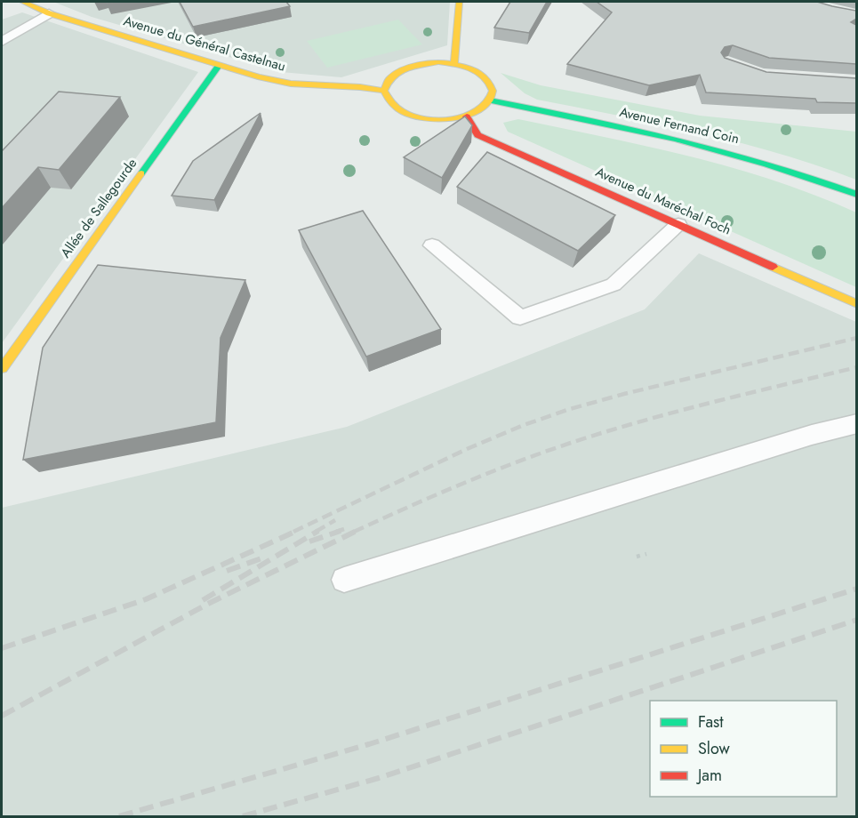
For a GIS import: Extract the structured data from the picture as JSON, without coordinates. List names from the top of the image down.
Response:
{
  "streets": {
    "main road": [
      "Avenue du Général Castelnau",
      "Avenue Fernand Coin",
      "Avenue du Maréchal Foch",
      "Allée de Sallegourde"
    ]
  },
  "crossings": [
    ["Avenue du Général Castelnau", "Allée de Sallegourde"]
  ],
  "legend": ["Fast", "Slow", "Jam"]
}
